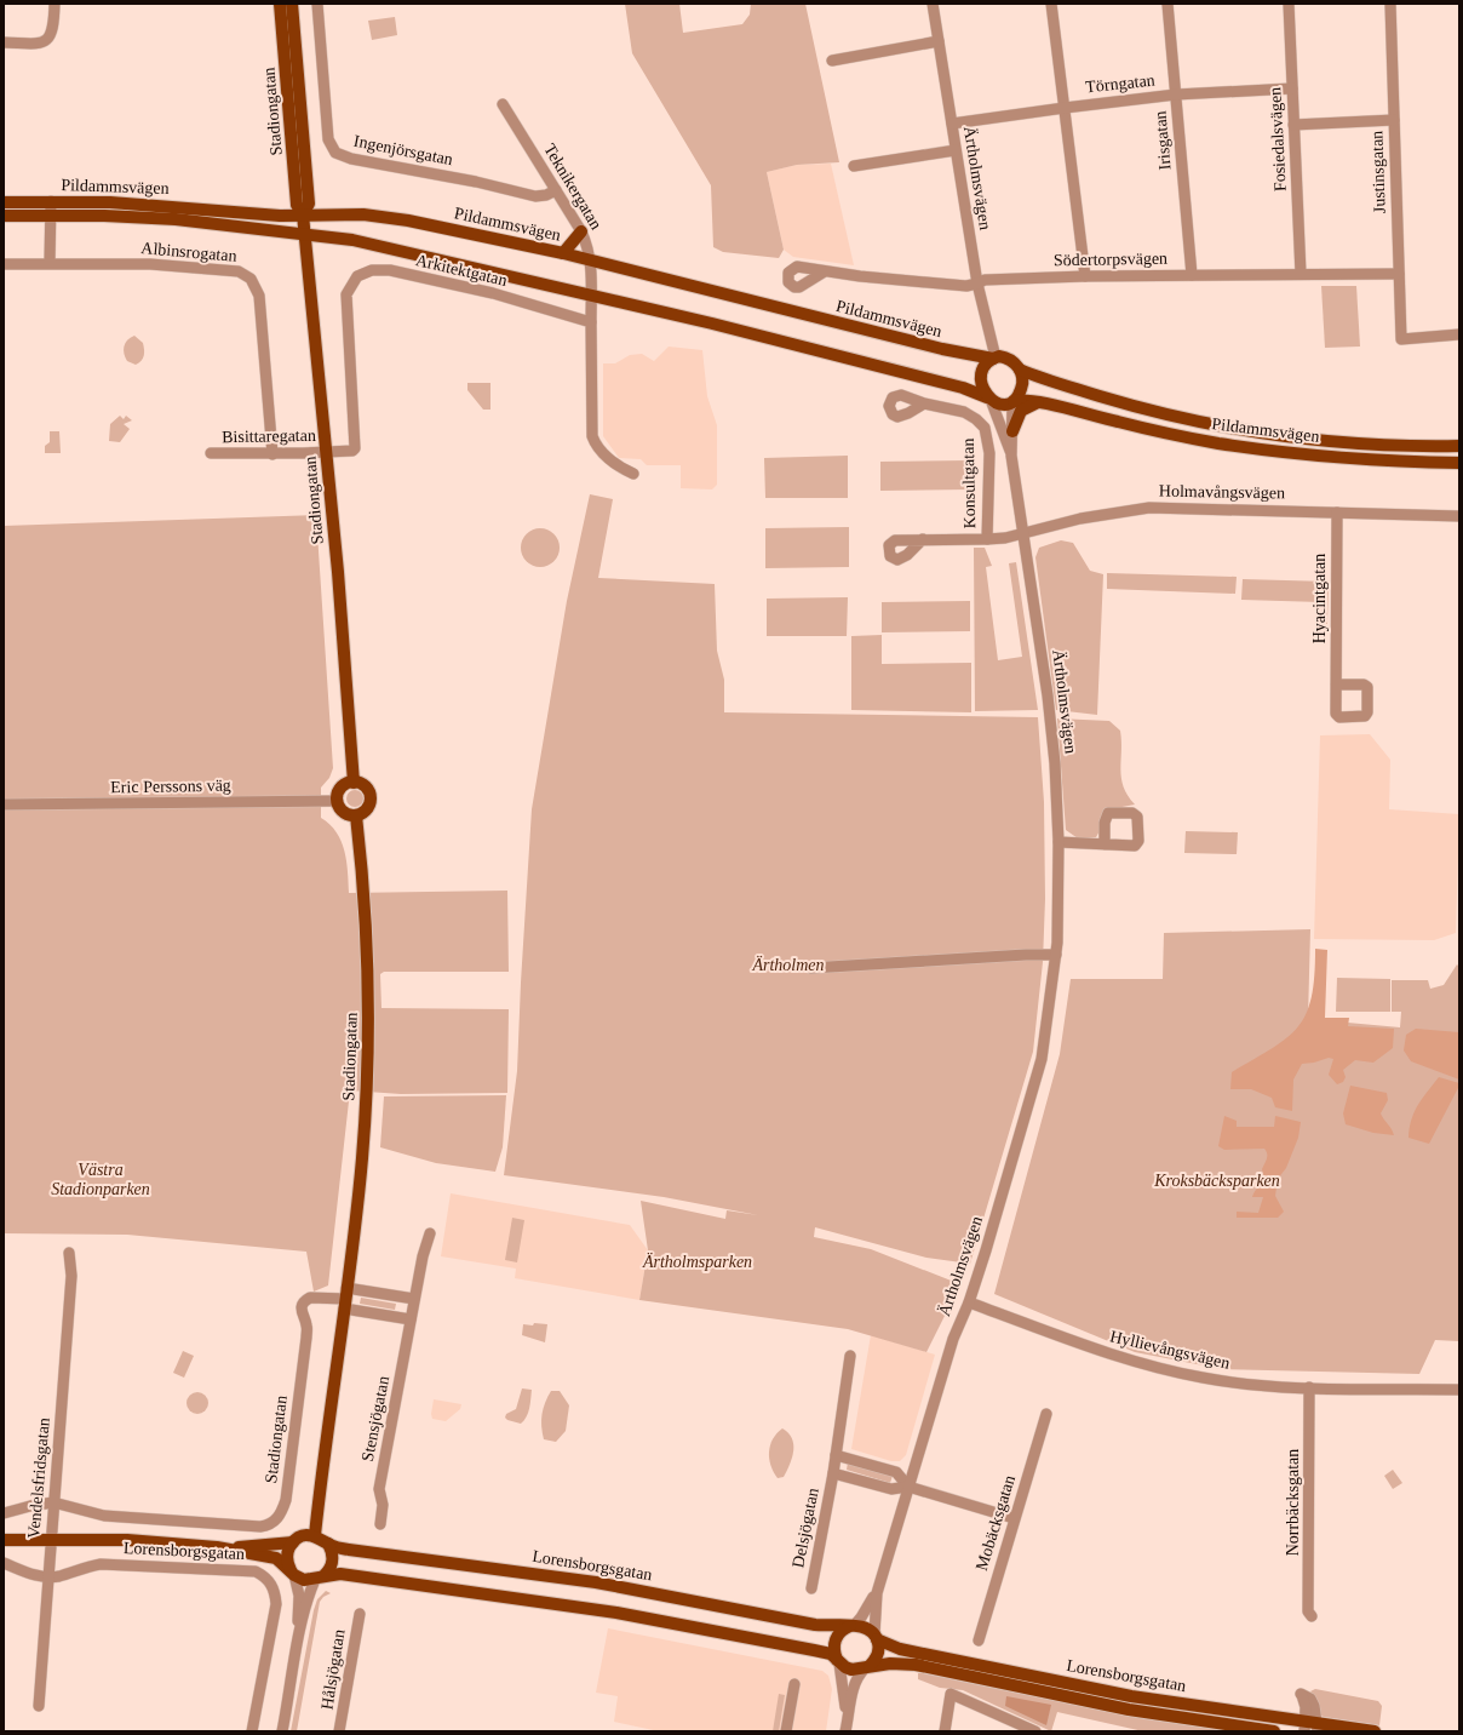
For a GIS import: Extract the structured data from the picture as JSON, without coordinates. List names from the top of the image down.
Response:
{
  "streets": {
    "main road": [
      "Stadiongatan",
      "Ärtholmsvägen",
      "Pildammsvägen",
      "Lorensborgsgatan"
    ],
    "street": [
      "Törngatan",
      "Fosiedalsvägen",
      "Irisgatan",
      "Ingenjörsgatan",
      "Justinsgatan",
      "Teknikergatan",
      "Albinsrogatan",
      "Södertorpsvägen",
      "Arkitektgatan",
      "Bisittaregatan",
      "Konsultgatan",
      "Holmavångsvägen",
      "Hyacintgatan",
      "Eric Perssons väg",
      "Hyllievångsvägen",
      "Stensjögatan",
      "Vendelsfridsgatan",
      "Norrbäcksgatan",
      "Mobäcksgatan",
      "Delsjögatan",
      "Hålsjögatan"
    ]
  },
  "crossings": [
    ["Törngatan", "Fosiedalsvägen"],
    ["Törngatan", "Irisgatan"],
    ["Törngatan", "Ärtholmsvägen"],
    ["Stadiongatan", "Pildammsvägen"],
    ["Stadiongatan", "Arkitektgatan"],
    ["Stadiongatan", "Bisittaregatan"],
    ["Stadiongatan", "Eric Perssons väg"],
    ["Stadiongatan", "Lorensborgsgatan"],
    ["Fosiedalsvägen", "Södertorpsvägen"],
    ["Irisgatan", "Södertorpsvägen"],
    ["Ingenjörsgatan", "Teknikergatan"],
    ["Justinsgatan", "Södertorpsvägen"],
    ["Ärtholmsvägen", "Pildammsvägen"],
    ["Ärtholmsvägen", "Södertorpsvägen"],
    ["Ärtholmsvägen", "Holmavångsvägen"],
    ["Ärtholmsvägen", "Hyllievångsvägen"],
    ["Ärtholmsvägen", "Delsjögatan"],
    ["Ärtholmsvägen", "Lorensborgsgatan"],
    ["Pildammsvägen", "Teknikergatan"],
    ["Teknikergatan", "Arkitektgatan"],
    ["Albinsrogatan", "Bisittaregatan"],
    ["Arkitektgatan", "Bisittaregatan"],
    ["Konsultgatan", "Holmavångsvägen"],
    ["Holmavångsvägen", "Hyacintgatan"],
    ["Hyllievångsvägen", "Norrbäcksgatan"],
    ["Vendelsfridsgatan", "Lorensborgsgatan"]
  ],
  "parks": [
    "Ärtholmen",
    "Västra Stadionparken",
    "Kroksbäcksparken",
    "Ärtholmsparken"
  ]
}
